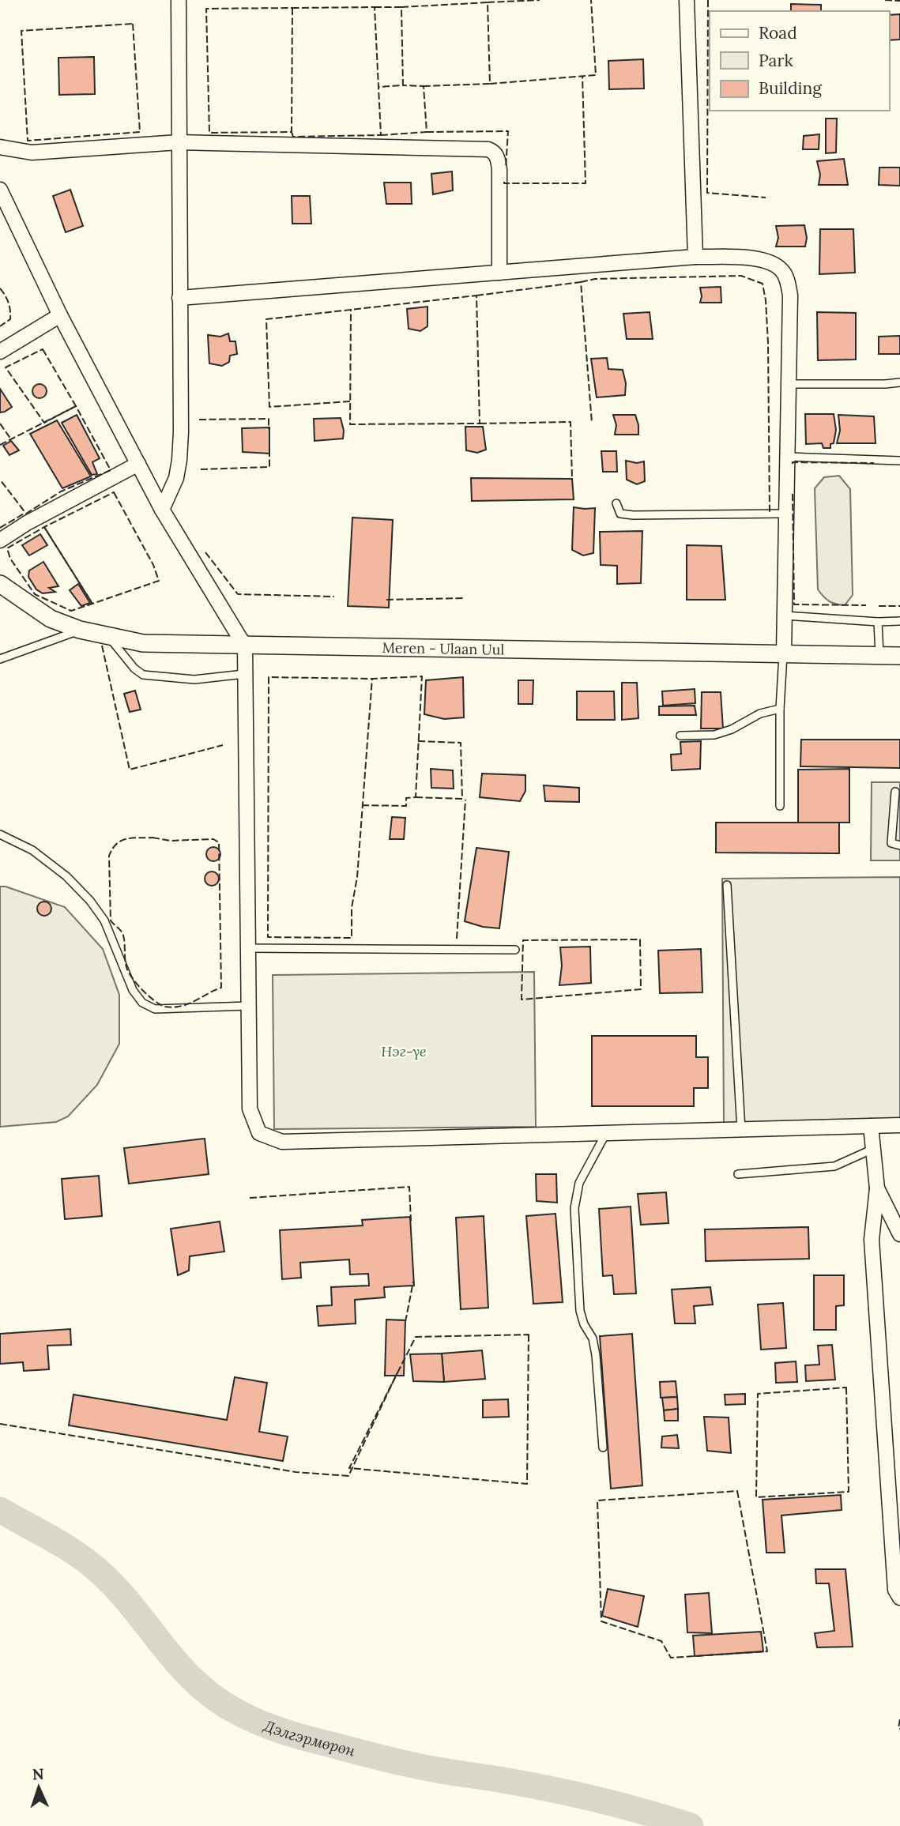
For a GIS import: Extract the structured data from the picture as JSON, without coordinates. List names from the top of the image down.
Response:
{
  "streets": {
    "street": ["Meren - Ulaan Uul"]
  },
  "water": ["Дэлгэрмөрөн"],
  "parks": ["Нэг-үе"],
  "legend": ["Road", "Park", "Building"],
  "north": "top"
}
